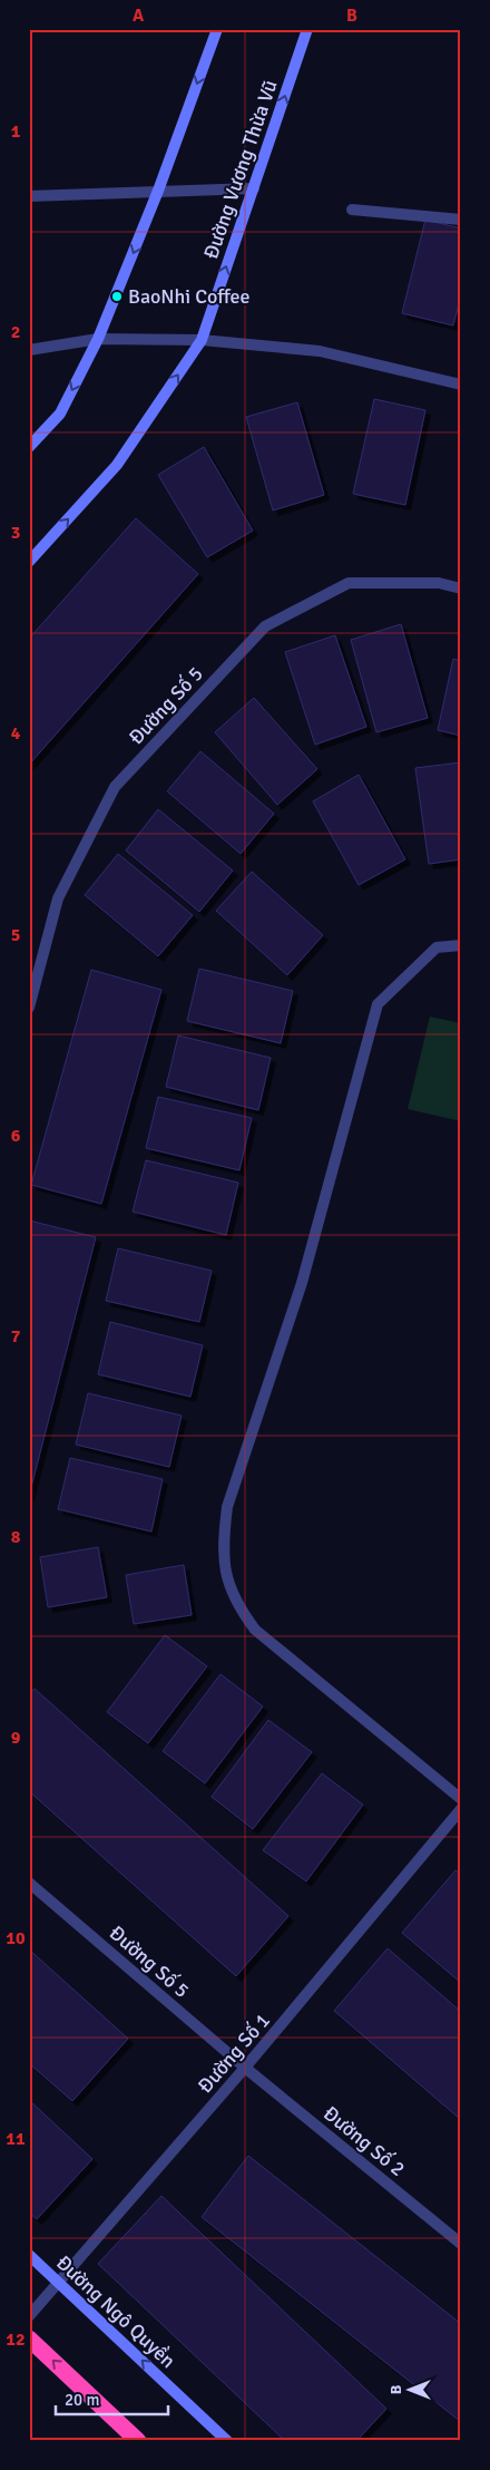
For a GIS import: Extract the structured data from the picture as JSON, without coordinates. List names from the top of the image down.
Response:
{
  "streets": {
    "street": [
      "Đường Vương Thừa Vũ",
      "Đường Số 5",
      "Đường Số 1",
      "Đường Số 2",
      "Đường Ngô Quyền"
    ]
  },
  "crossings": [
    ["Đường Số 5", "Đường Số 1"],
    ["Đường Số 5", "Đường Số 2"],
    ["Đường Số 1", "Đường Số 2"],
    ["Đường Số 1", "Đường Ngô Quyền"]
  ],
  "one_way": ["Đường Ngô Quyền"],
  "places": ["BaoNhi Coffee"],
  "scale_bar": "20 m",
  "north": "left",
  "grid": {
    "columns": ["A", "B"],
    "rows": [
      "1",
      "2",
      "3",
      "4",
      "5",
      "6",
      "7",
      "8",
      "9",
      "10",
      "11",
      "12"
    ]
  }
}
